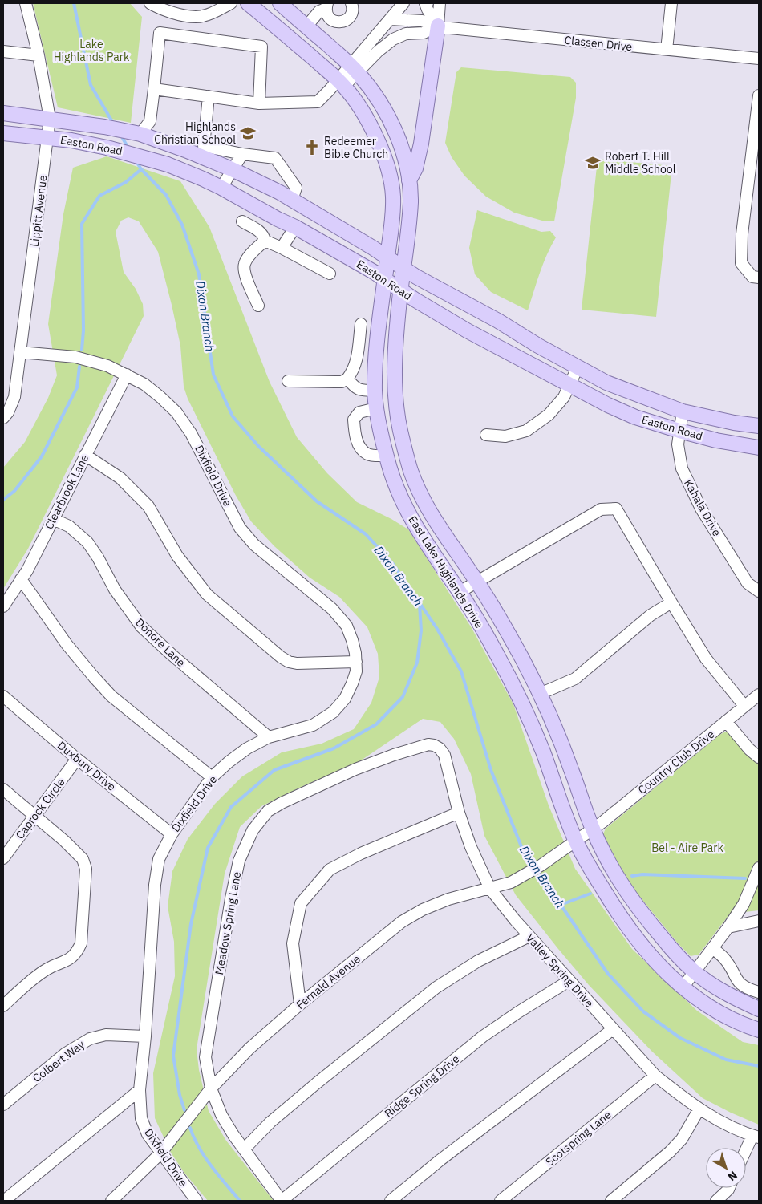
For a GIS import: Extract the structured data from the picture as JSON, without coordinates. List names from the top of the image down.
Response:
{
  "streets": {
    "main road": ["Easton Road", "East Lake Highlands Drive"],
    "street": [
      "Classen Drive",
      "Lippitt Avenue",
      "Dixfield Drive",
      "Clearbrook Lane",
      "Kahala Drive",
      "Donore Lane",
      "Country Club Drive",
      "Duxbury Drive",
      "Caprock Circle",
      "Meadow Spring Lane",
      "Valley Spring Drive",
      "Fernald Avenue",
      "Colbert Way",
      "Ridge Spring Drive",
      "Scotspring Lane"
    ]
  },
  "crossings": [
    ["Easton Road", "Lippitt Avenue"],
    ["Easton Road", "Kahala Drive"],
    ["Easton Road", "East Lake Highlands Drive"],
    ["Lippitt Avenue", "Dixfield Drive"],
    ["Dixfield Drive", "Clearbrook Lane"],
    ["Dixfield Drive", "Donore Lane"],
    ["Dixfield Drive", "Duxbury Drive"],
    ["Dixfield Drive", "Fernald Avenue"],
    ["Dixfield Drive", "Colbert Way"],
    ["Clearbrook Lane", "Donore Lane"],
    ["East Lake Highlands Drive", "Country Club Drive"],
    ["East Lake Highlands Drive", "Fernald Avenue"],
    ["Country Club Drive", "Fernald Avenue"],
    ["Duxbury Drive", "Caprock Circle"],
    ["Meadow Spring Lane", "Valley Spring Drive"],
    ["Meadow Spring Lane", "Fernald Avenue"],
    ["Meadow Spring Lane", "Ridge Spring Drive"],
    ["Valley Spring Drive", "Fernald Avenue"],
    ["Valley Spring Drive", "Ridge Spring Drive"],
    ["Valley Spring Drive", "Scotspring Lane"]
  ],
  "water": ["Dixon Branch"],
  "parks": ["Lake Highlands Park", "Bel - Aire Park"],
  "places": {
    "school or university": ["Highlands Christian School", "Robert T. Hill Middle School"],
    "church": ["Redeemer Bible Church"]
  },
  "north": "bottom right"
}
